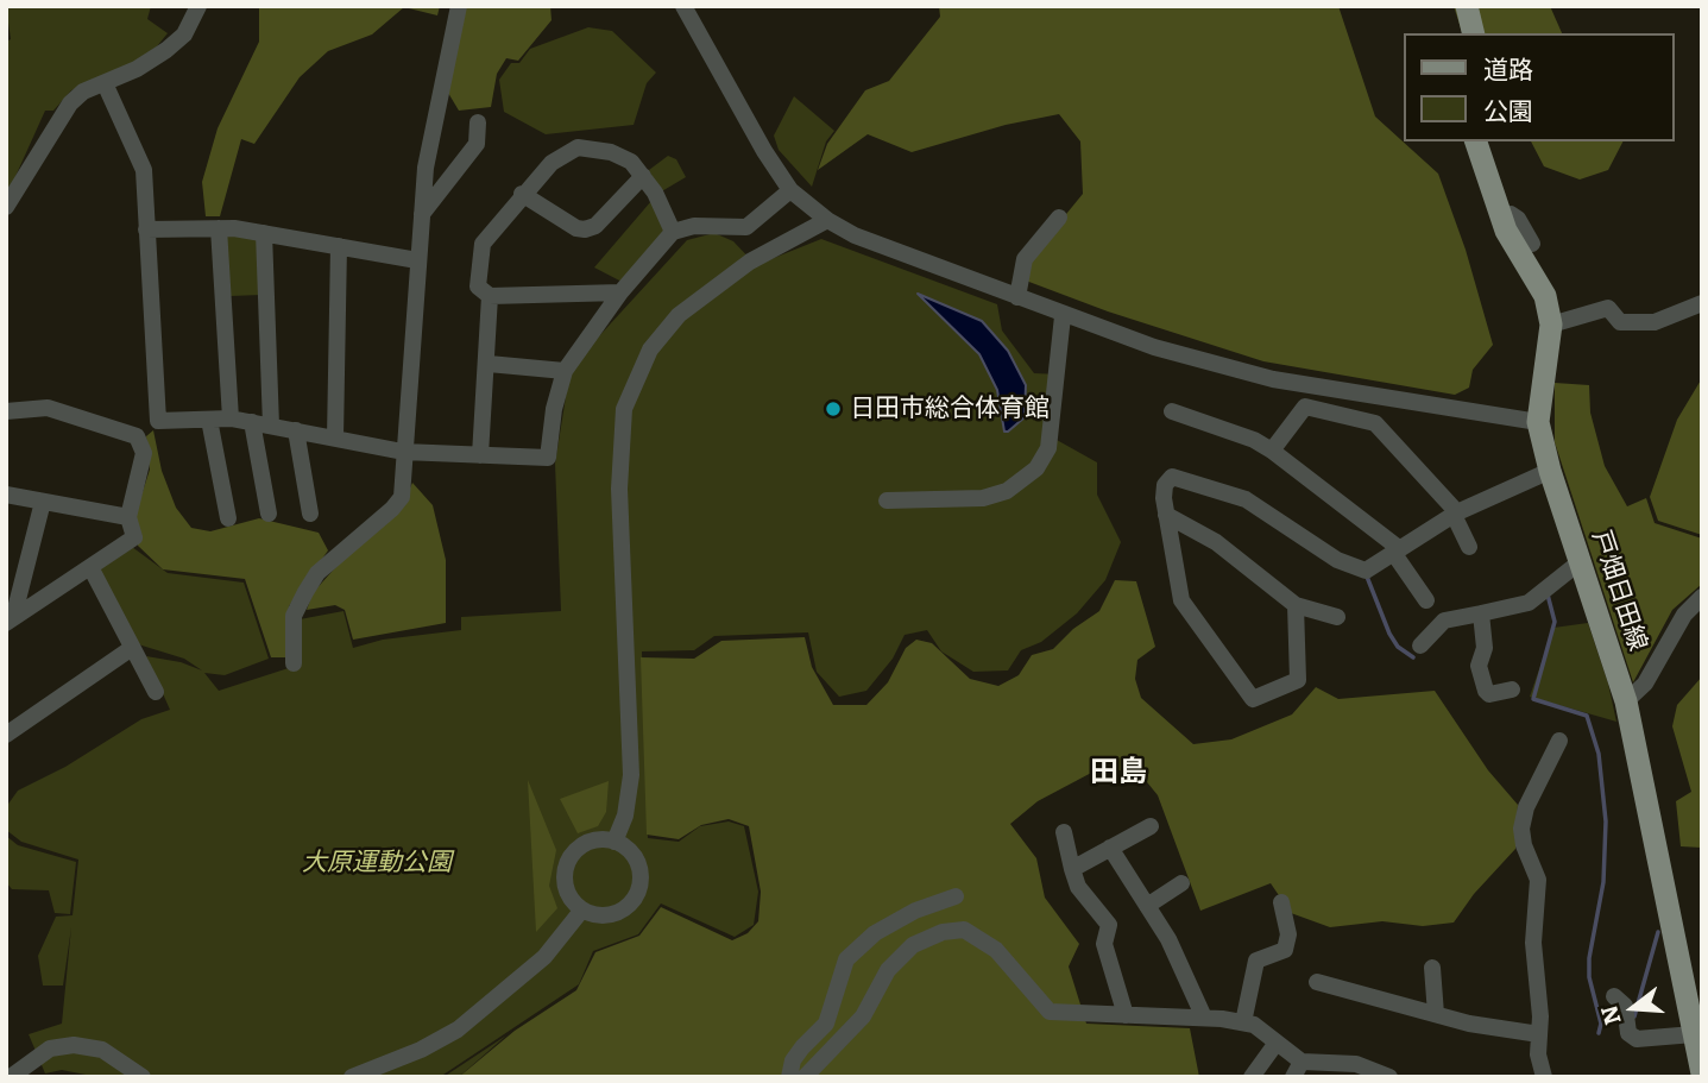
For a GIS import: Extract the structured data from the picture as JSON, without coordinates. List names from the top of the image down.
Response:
{
  "streets": {
    "main road": ["戸畑日田線"]
  },
  "districts": ["田島"],
  "parks": ["大原運動公園"],
  "places": ["日田市総合体育館"],
  "legend": ["道路", "公園"],
  "north": "left"
}
